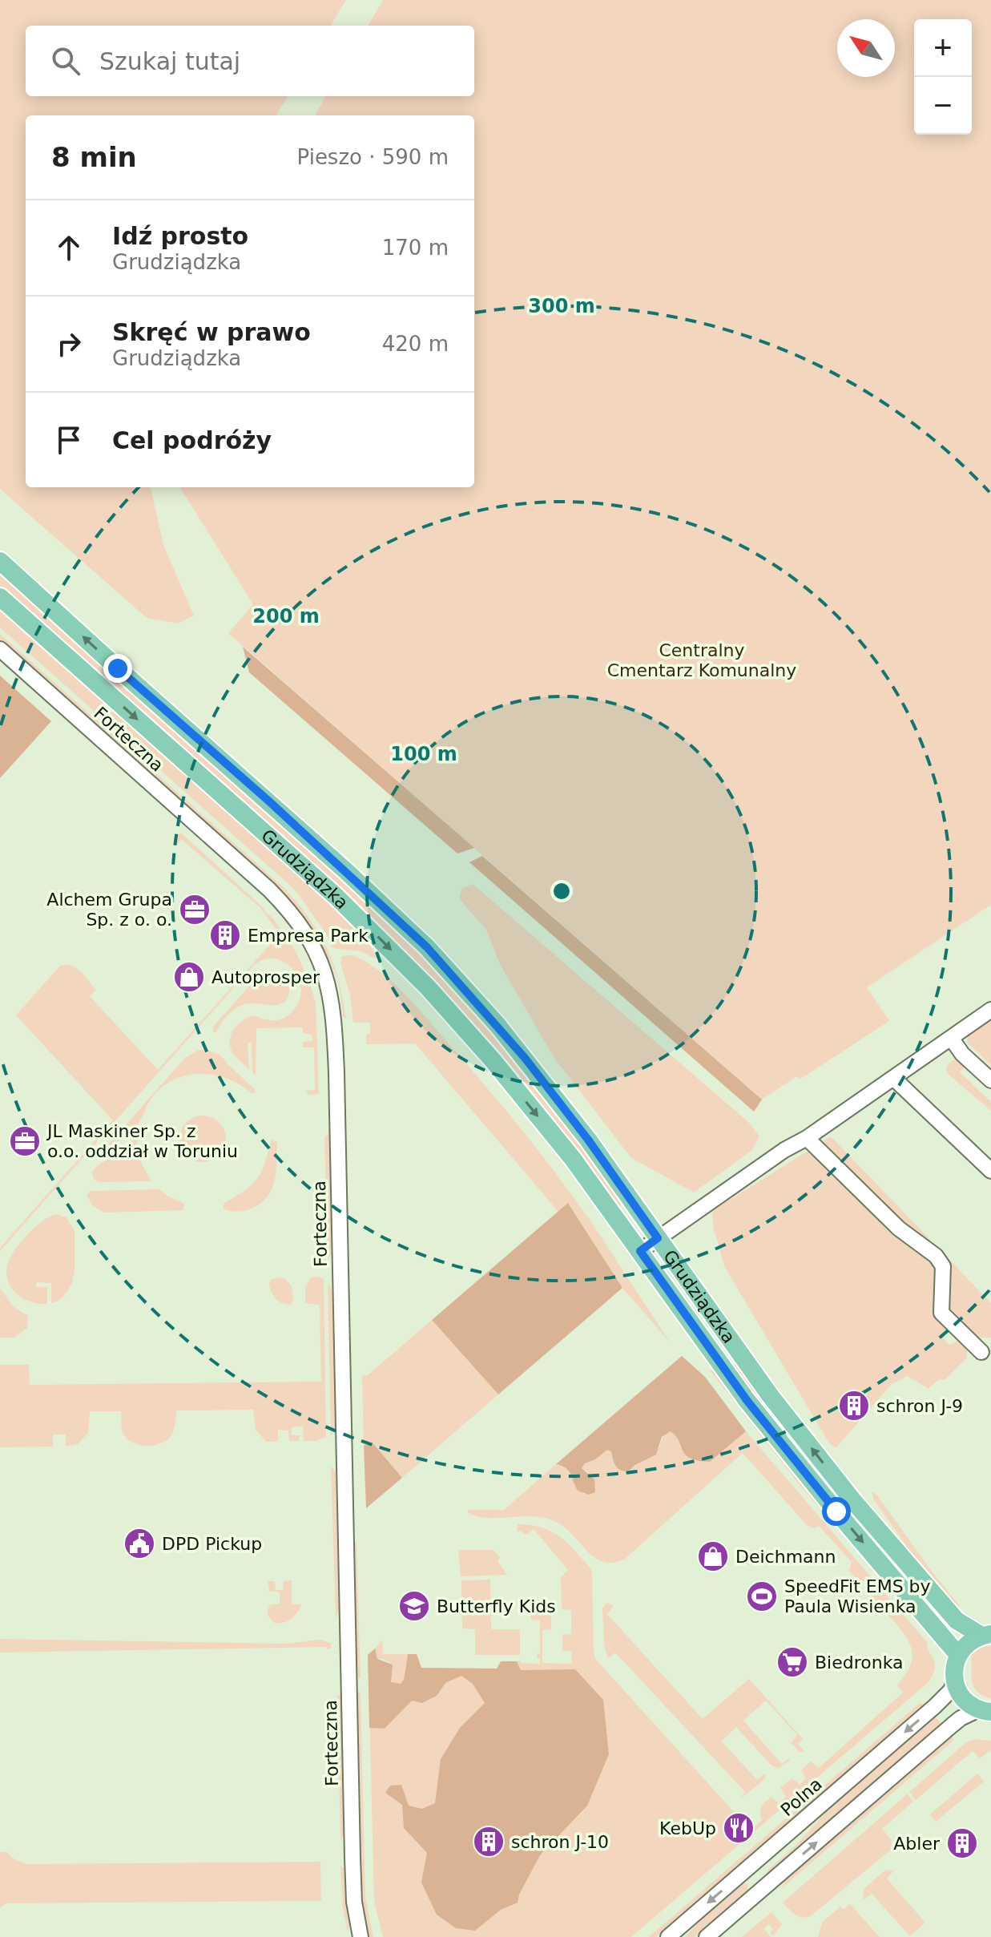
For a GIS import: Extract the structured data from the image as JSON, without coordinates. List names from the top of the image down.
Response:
{
  "streets": {
    "main road": ["Grudziądzka"],
    "street": ["Forteczna", "Polna"]
  },
  "parks": ["Centralny Cmentarz Komunalny"],
  "places": {
    "office": ["Alchem Grupa Sp. z o. o.", "JL Maskiner Sp. z o.o. oddział w Toruniu"],
    "building": [
      "Empresa Park",
      "schron J-9",
      "schron J-10",
      "Abler"
    ],
    "shop": ["Autoprosper", "Deichmann"],
    "public building": ["DPD Pickup"],
    "sports": ["SpeedFit EMS by Paula Wisienka"],
    "school or university": ["Butterfly Kids"],
    "supermarket": ["Biedronka"],
    "restaurant": ["KebUp"]
  },
  "north": "top left",
  "page": {
    "map_buttons": ["+", "−"],
    "search": "Szukaj tutaj",
    "heading": ["8 min", "Pieszo · 590 m"],
    "list": [
      ["Idź prosto", "Grudziądzka", "170 m"],
      ["Skręć w prawo", "Grudziądzka", "420 m"],
      "Cel podróży"
    ]
  },
  "rings": ["300 m", "200 m", "100 m"]
}
